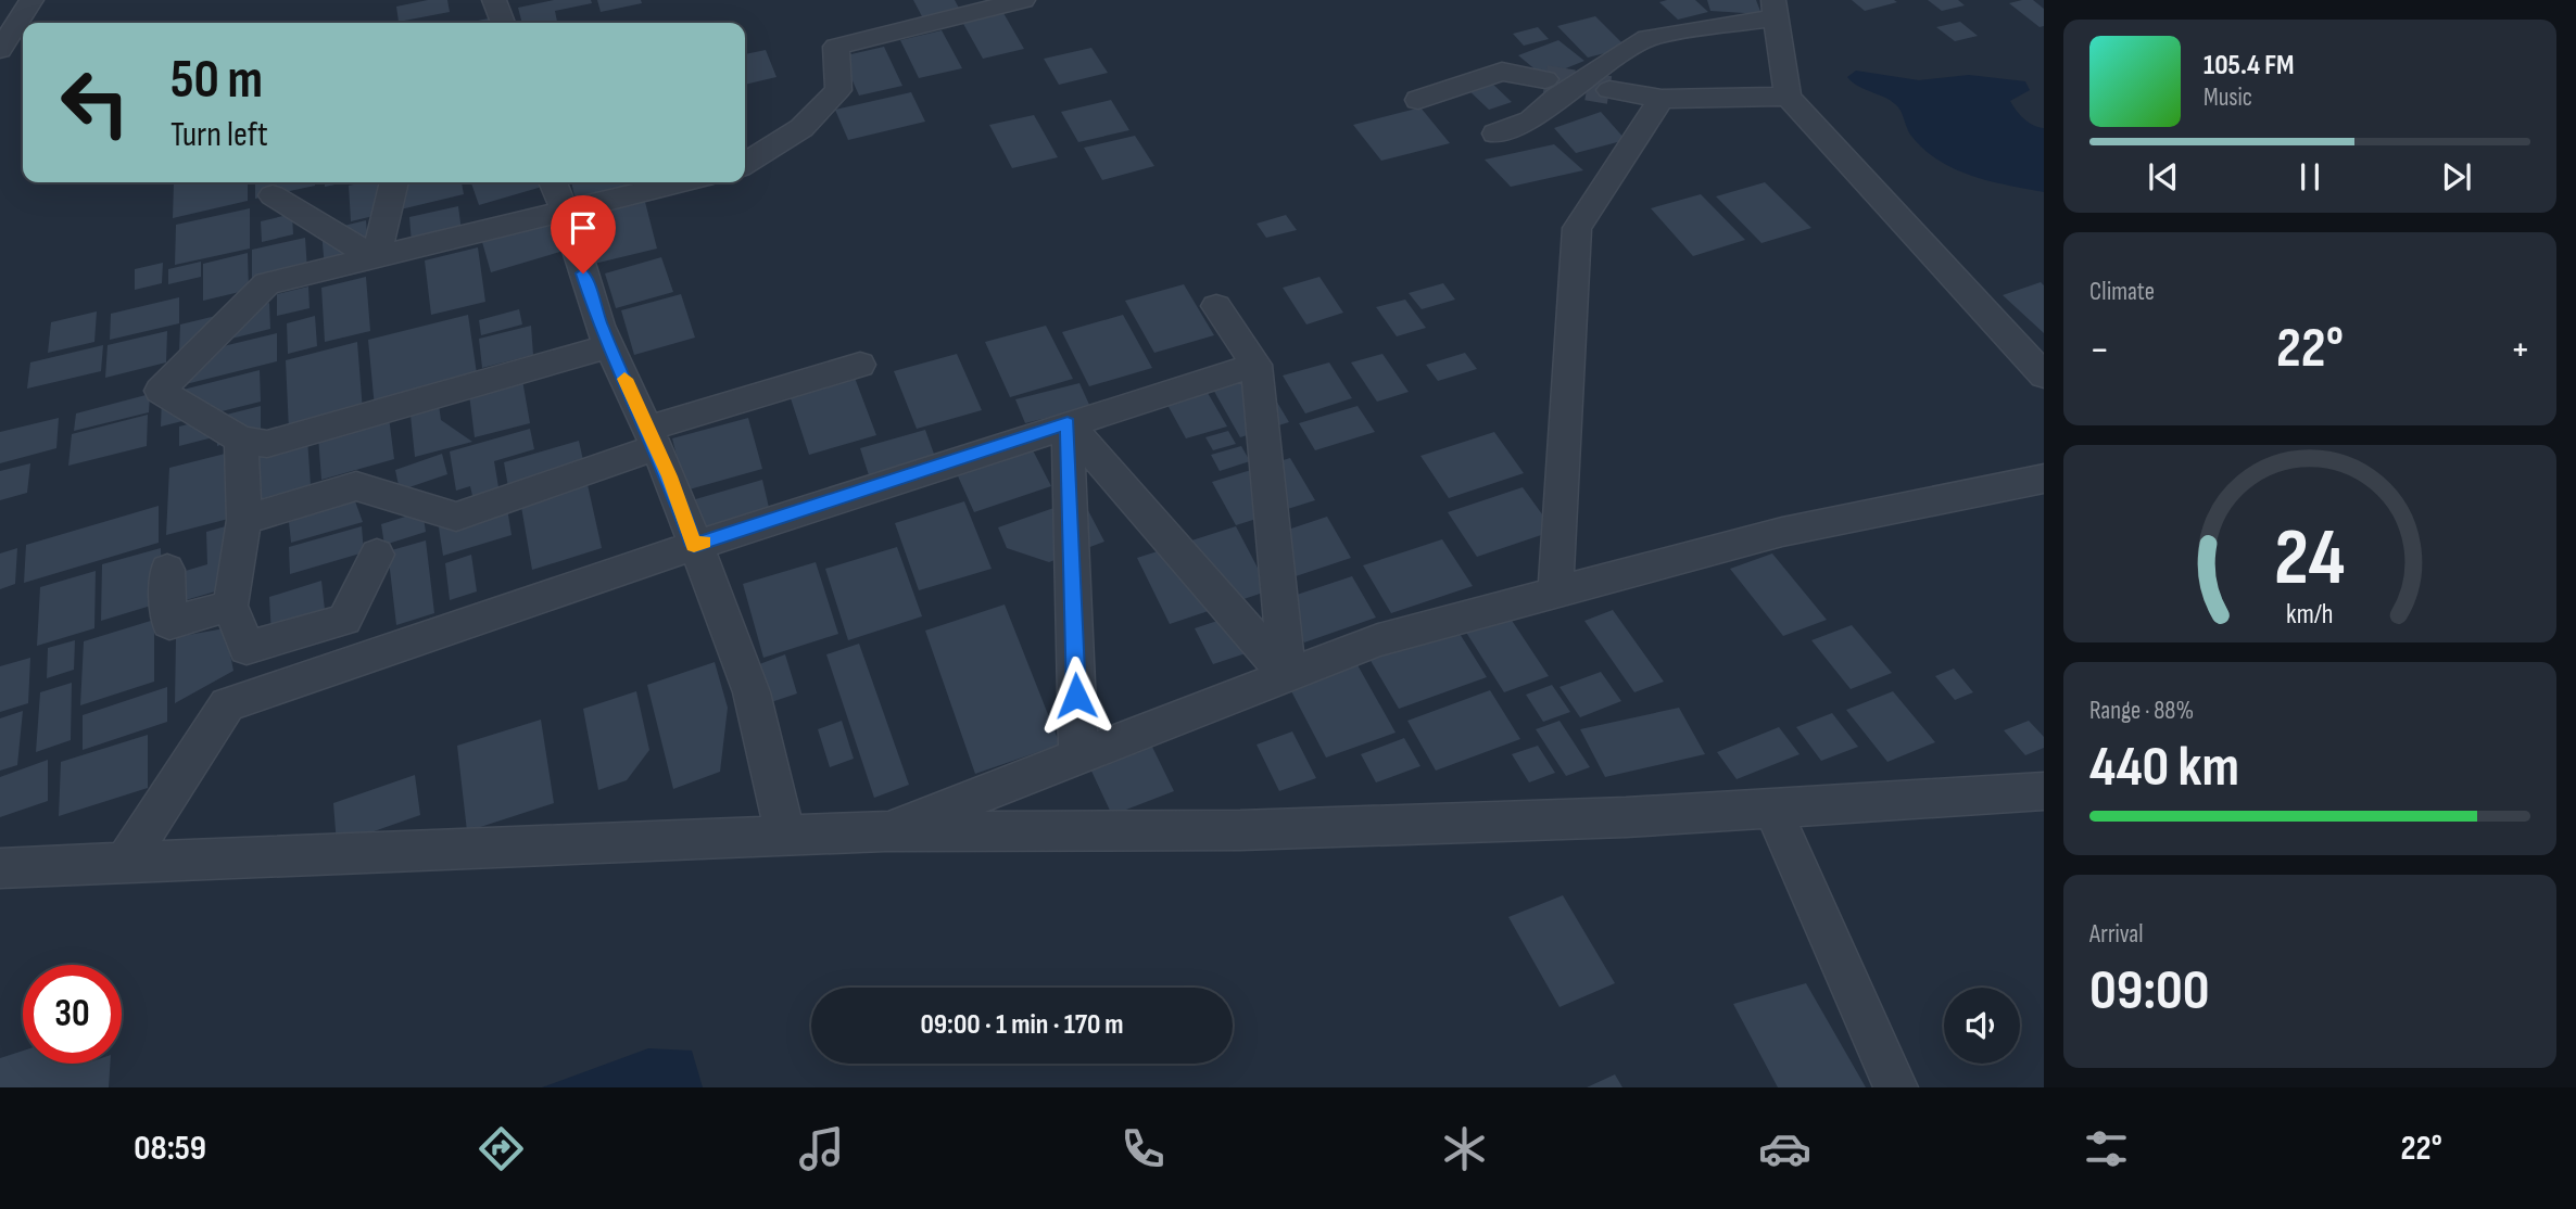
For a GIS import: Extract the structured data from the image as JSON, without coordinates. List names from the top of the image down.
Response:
{
  "page": {
    "turn": ["50 m", "Turn left"],
    "song": ["105.4 FM", "Music"],
    "tile": [
      "Climate",
      ["Range · 88%", "440 km"],
      ["Arrival", "09:00"]
    ],
    "heat": ["−", "22°", "+"],
    "limit": "30",
    "trip": "09:00 · 1 min · 170 m",
    "tabs": ["08:59", "22°"],
    "gauge": ["24", "km/h"]
  }
}
